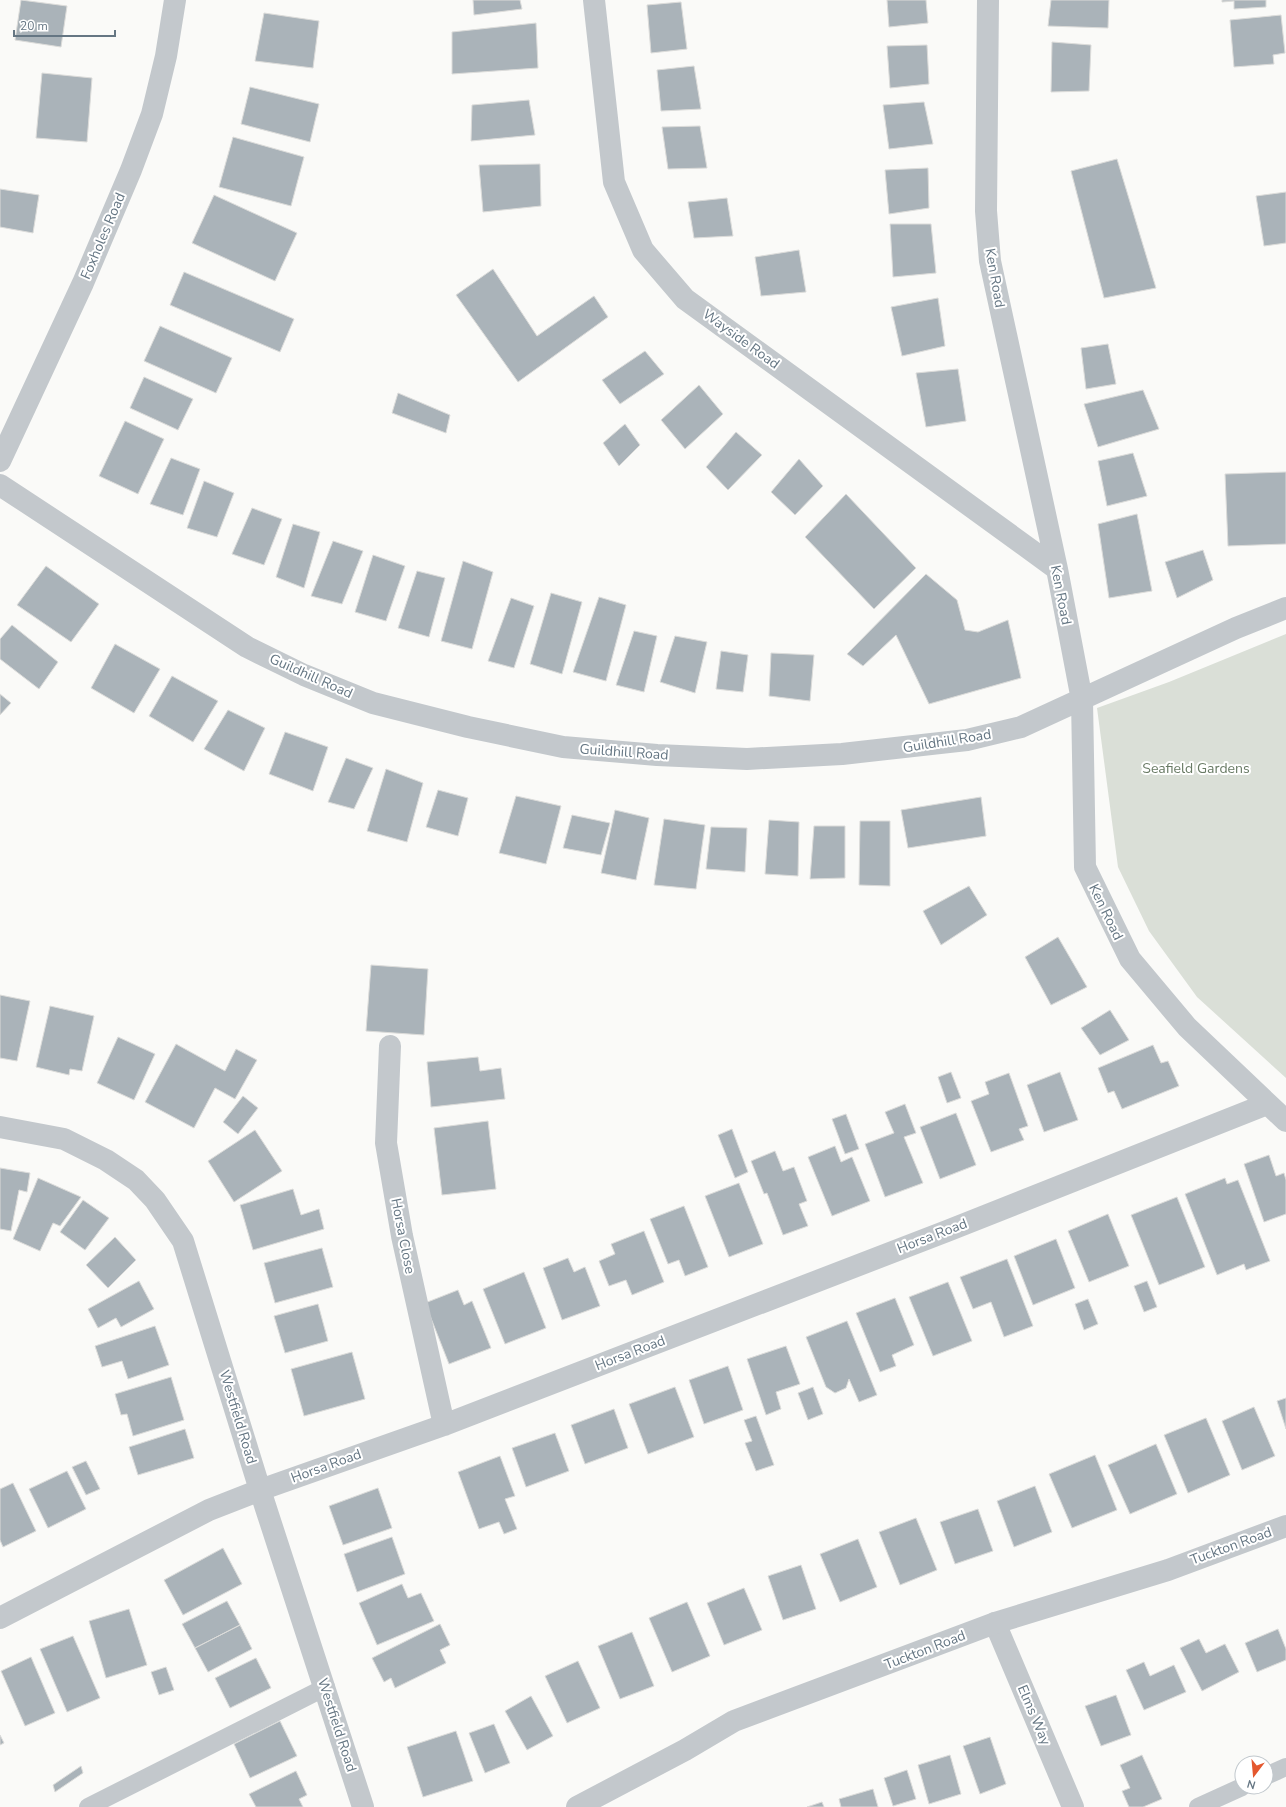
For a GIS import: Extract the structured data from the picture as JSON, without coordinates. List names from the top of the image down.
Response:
{
  "streets": {
    "street": [
      "Foxholes Road",
      "Ken Road",
      "Wayside Road",
      "Guildhill Road",
      "Horsa Close",
      "Horsa Road",
      "Westfield Road",
      "Tuckton Road",
      "Elms Way"
    ]
  },
  "crossings": [
    ["Ken Road", "Wayside Road"],
    ["Ken Road", "Guildhill Road"],
    ["Ken Road", "Horsa Road"],
    ["Horsa Close", "Horsa Road"],
    ["Horsa Road", "Westfield Road"],
    ["Tuckton Road", "Elms Way"]
  ],
  "parks": ["Seafield Gardens"],
  "scale_bar": "20 m",
  "north": "bottom"
}
